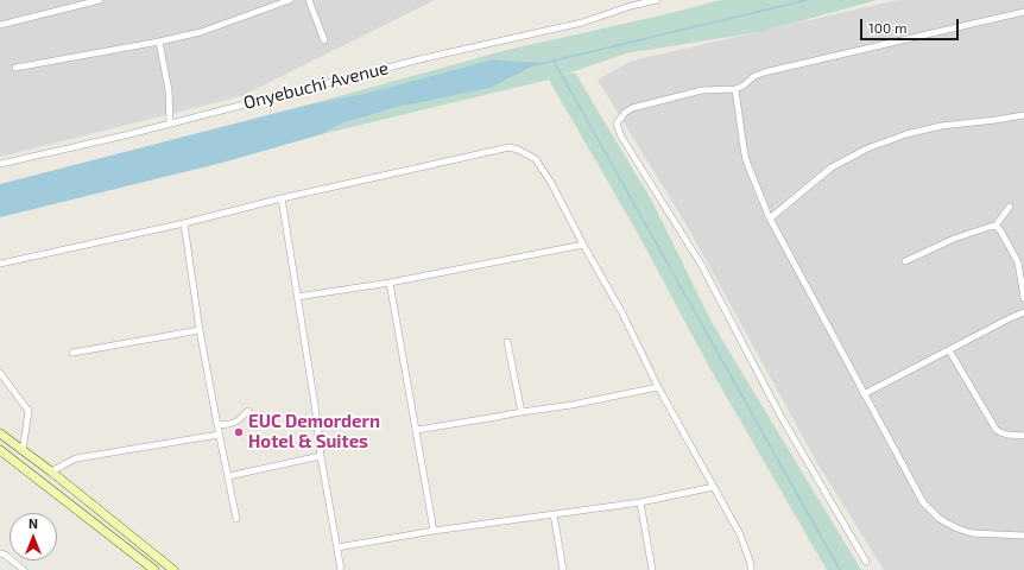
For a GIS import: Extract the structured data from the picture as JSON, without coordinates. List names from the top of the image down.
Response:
{
  "streets": {
    "street": ["Onyebuchi Avenue"]
  },
  "places": ["EUC Demordern Hotel & Suites"],
  "scale_bar": "100 m",
  "north": "top"
}
